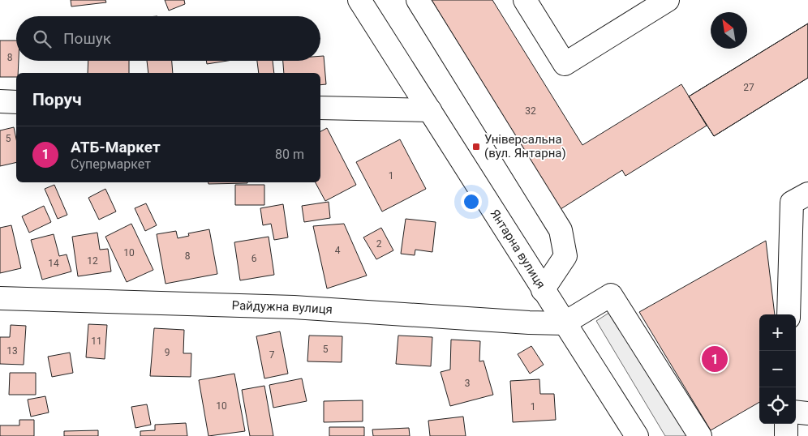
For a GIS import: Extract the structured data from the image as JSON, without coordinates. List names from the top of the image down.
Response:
{
  "streets": {
    "street": ["Янтарна вулиця", "Райдужна вулиця"]
  },
  "crossings": [
    ["Янтарна вулиця", "Райдужна вулиця"]
  ],
  "places": {
    "transit": ["Універсальна (вул. Янтарна)"]
  },
  "house_numbers": [
    "8",
    "27",
    "32",
    "5",
    "1",
    "2",
    "4",
    "10",
    "8",
    "6",
    "12",
    "14",
    "11",
    "5",
    "13",
    "9",
    "7",
    "3",
    "10",
    "1"
  ],
  "north": "top left",
  "page": {
    "search": "Пошук",
    "heading": "Поруч",
    "list": [
      {
        "mark": "1",
        "name": "АТБ-Маркет",
        "note": "Супермаркет",
        "value": "80 m"
      }
    ],
    "map_buttons": ["+", "−"],
    "pins": "1"
  }
}
